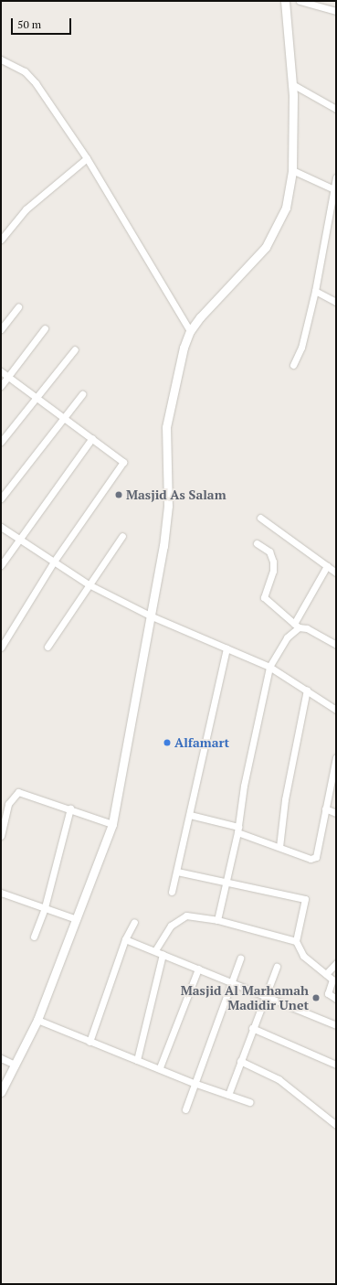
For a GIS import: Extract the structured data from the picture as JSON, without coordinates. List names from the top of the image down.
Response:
{
  "places": ["Masjid As Salam", "Alfamart", "Masjid Al Marhamah Madidir Unet"],
  "scale_bar": "50 m"
}
